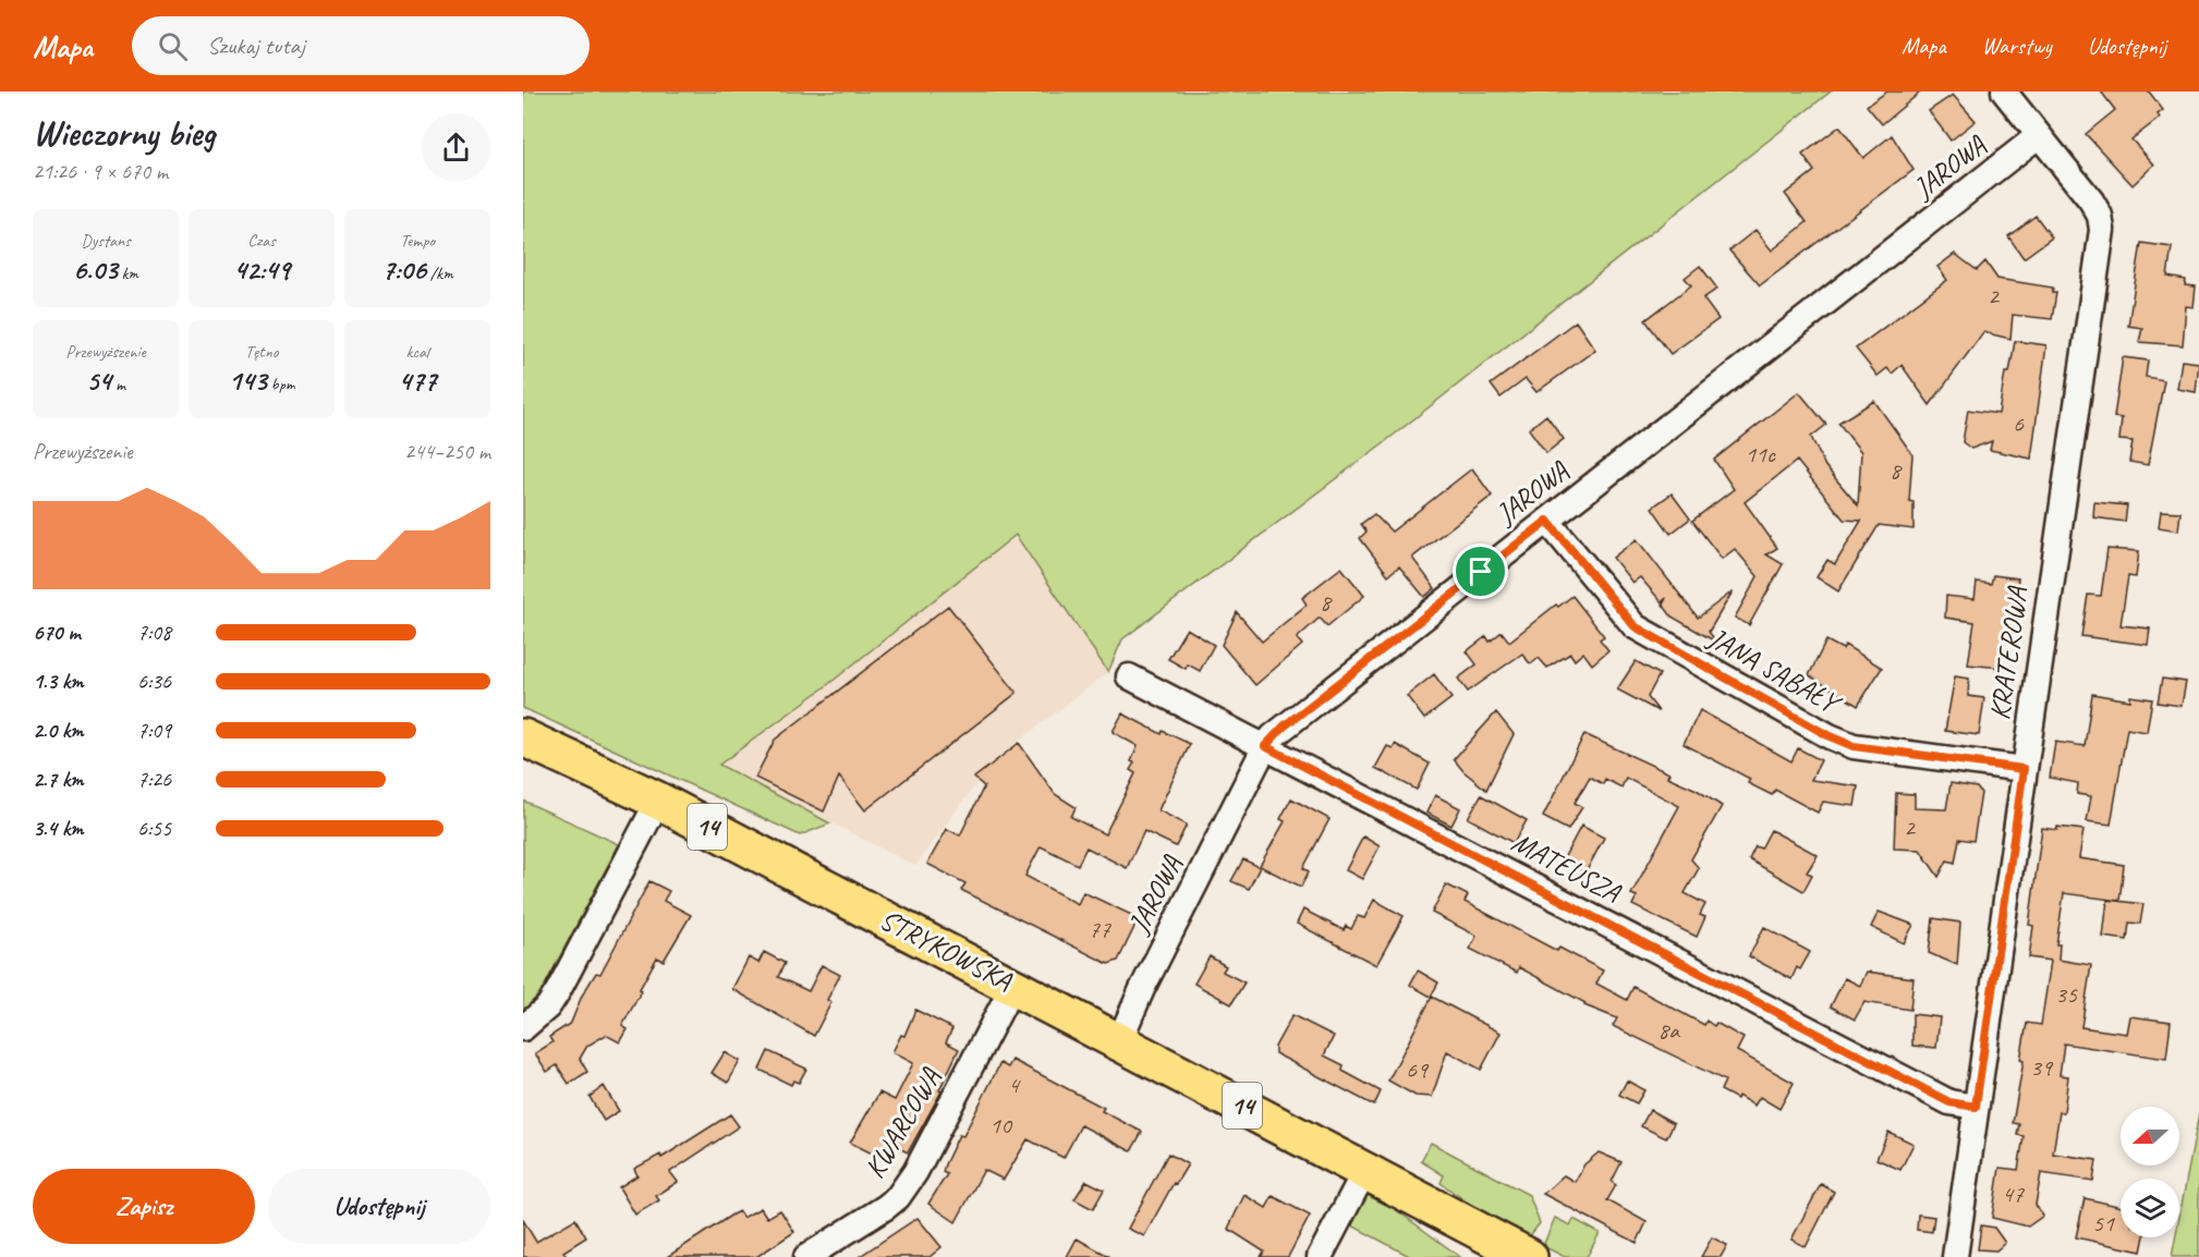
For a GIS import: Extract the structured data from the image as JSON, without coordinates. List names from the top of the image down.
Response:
{
  "streets": {
    "main road": ["14", "STRYKOWSKA"],
    "street": [
      "JAROWA",
      "KRATEROWA",
      "JANA SABAŁY",
      "MATEUSZA",
      "KWARCOWA"
    ]
  },
  "crossings": [
    ["JAROWA", "KRATEROWA"],
    ["JAROWA", "JANA SABAŁY"],
    ["JAROWA", "MATEUSZA"],
    ["JAROWA", "STRYKOWSKA"],
    ["KRATEROWA", "JANA SABAŁY"],
    ["KRATEROWA", "MATEUSZA"],
    ["STRYKOWSKA", "KWARCOWA"]
  ],
  "house_numbers": [
    "2",
    "6",
    "11c",
    "8",
    "8",
    "2",
    "77",
    "35",
    "8a",
    "39",
    "69",
    "4",
    "10",
    "47",
    "51"
  ],
  "north": "left",
  "page": {
    "header": "Mapa",
    "search": "Szukaj tutaj",
    "nav": ["Mapa", "Warstwy", "Udostępnij"],
    "heading": ["Wieczorny bieg", "21:26 · 9 × 670 m"],
    "stats": [
      ["Dystans", "6.03 km"],
      ["Czas", "42:49"],
      ["Tempo", "7:06 /km"],
      ["Przewyższenie", "54 m"],
      ["Tętno", "143 bpm"],
      ["kcal", "477"]
    ],
    "chart": ["Przewyższenie", "244–250 m"],
    "list": [
      {
        "name": "670 m",
        "note": "7:08"
      },
      {
        "name": "1.3 km",
        "note": "6:36"
      },
      {
        "name": "2.0 km",
        "note": "7:09"
      },
      {
        "name": "2.7 km",
        "note": "7:26"
      },
      {
        "name": "3.4 km",
        "note": "6:55"
      }
    ],
    "buttons": ["Zapisz", "Udostępnij"]
  }
}
